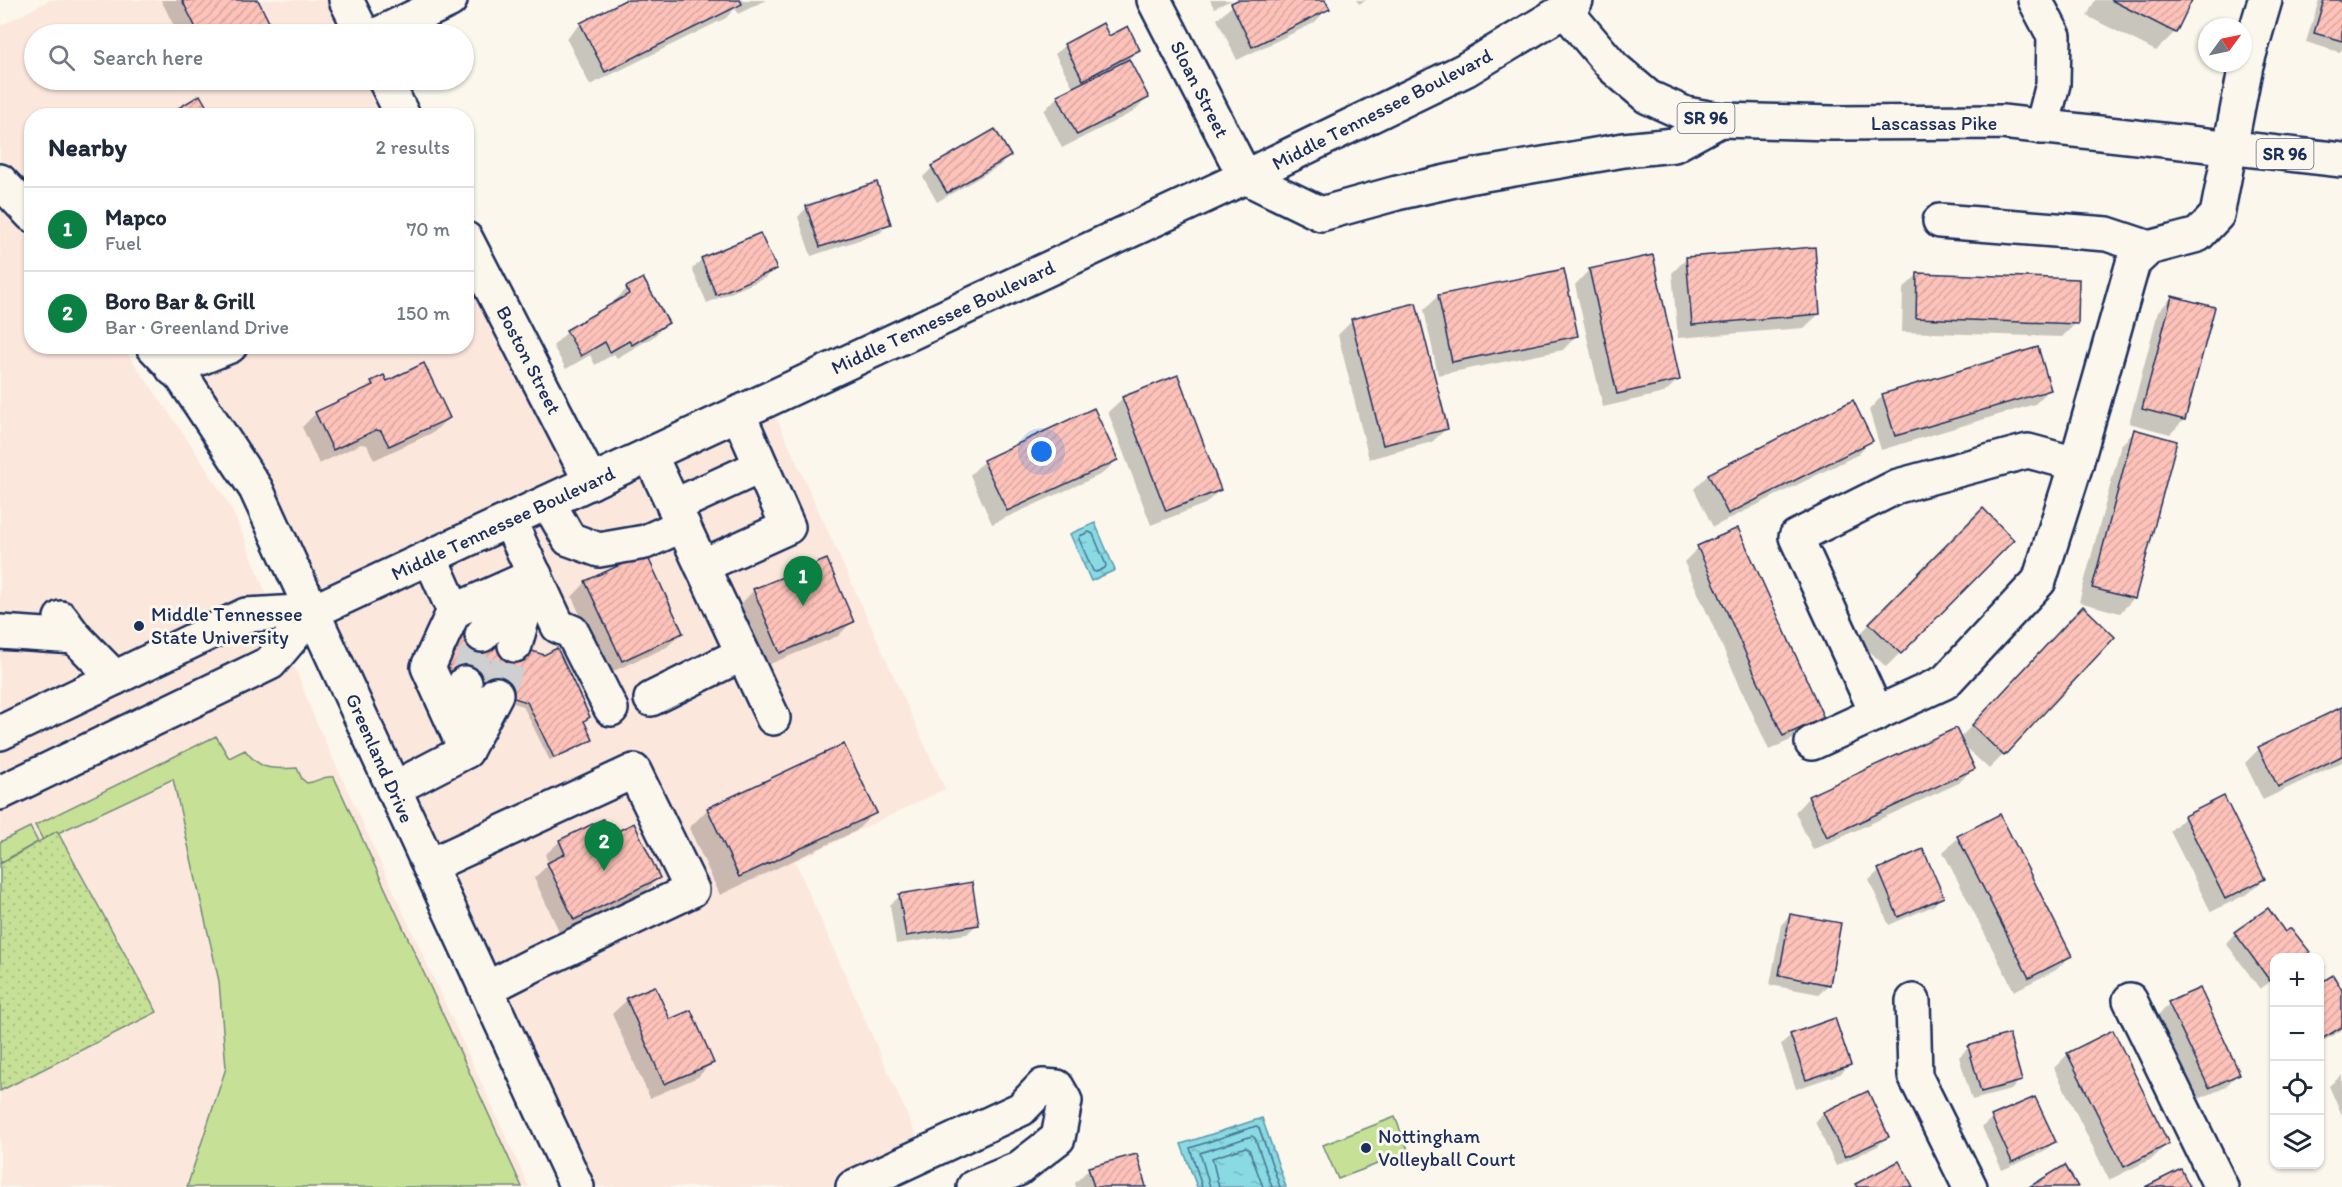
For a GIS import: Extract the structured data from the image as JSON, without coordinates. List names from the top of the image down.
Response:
{
  "streets": {
    "main road": [
      "Sloan Street",
      "Middle Tennessee Boulevard",
      "SR 96",
      "Lascassas Pike",
      "Boston Street",
      "Greenland Drive"
    ]
  },
  "crossings": [
    ["Sloan Street", "Middle Tennessee Boulevard"],
    ["Middle Tennessee Boulevard", "Lascassas Pike"],
    ["Middle Tennessee Boulevard", "Boston Street"],
    ["Middle Tennessee Boulevard", "Greenland Drive"]
  ],
  "places": ["Middle Tennessee State University", "Nottingham Volleyball Court"],
  "north": "top right",
  "page": {
    "search": "Search here",
    "heading": ["Nearby", "2 results"],
    "list": [
      {
        "mark": "1",
        "name": "Mapco",
        "note": "Fuel",
        "value": "70 m"
      },
      {
        "mark": "2",
        "name": "Boro Bar & Grill",
        "note": "Bar · Greenland Drive",
        "value": "150 m"
      }
    ],
    "pins": ["1", "2"],
    "map_buttons": ["+", "−"]
  }
}
